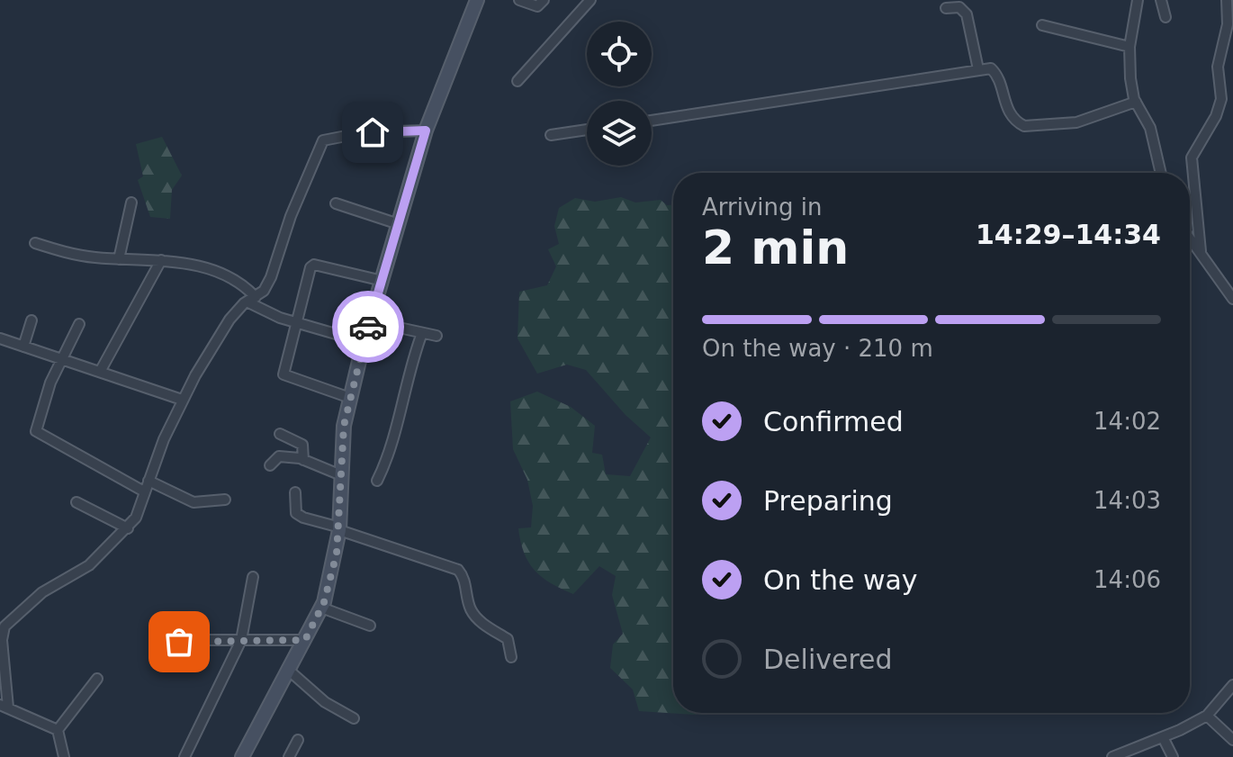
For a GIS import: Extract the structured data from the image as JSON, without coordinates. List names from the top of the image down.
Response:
{
  "page": {
    "heading": ["2 min", "Arriving in", "14:29–14:34"],
    "bar": "On the way · 210 m",
    "list": [
      ["Confirmed", "14:02"],
      ["Preparing", "14:03"],
      ["On the way", "14:06"],
      "Delivered"
    ]
  }
}
